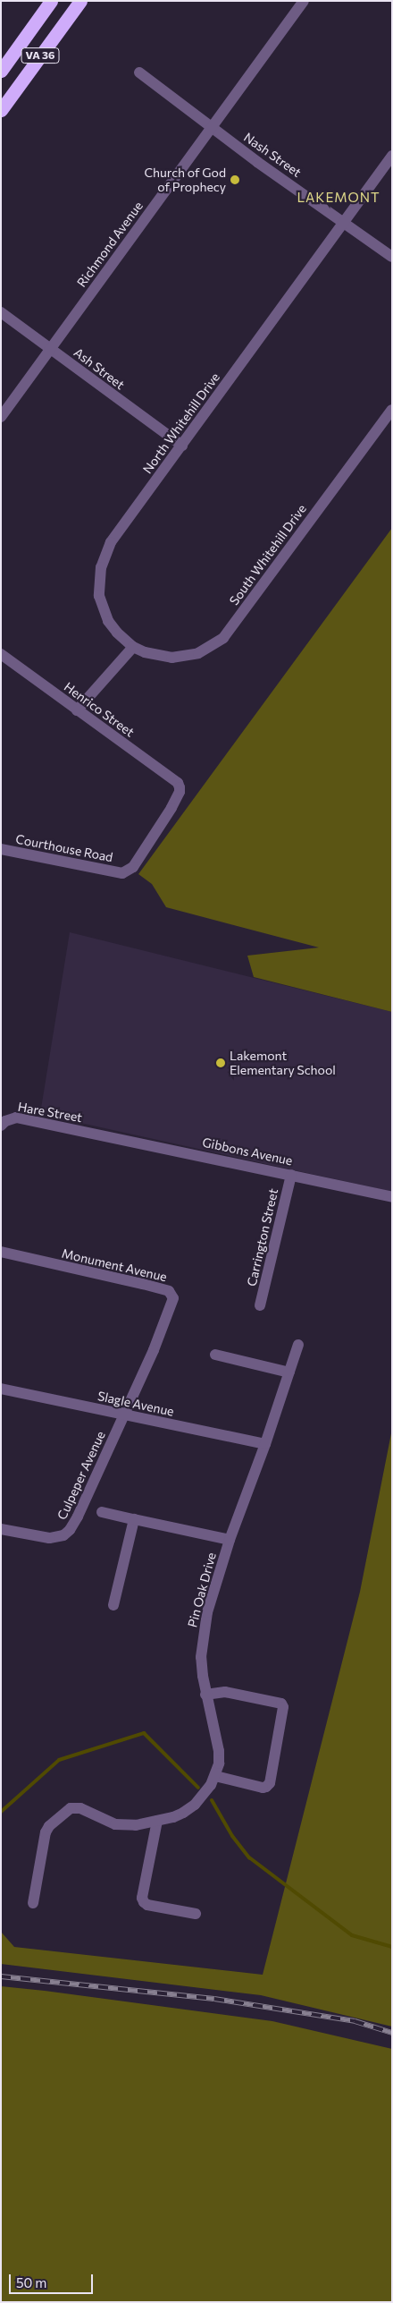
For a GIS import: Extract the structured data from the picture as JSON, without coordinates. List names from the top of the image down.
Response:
{
  "streets": {
    "highway": ["VA 36"],
    "street": [
      "Nash Street",
      "Richmond Avenue",
      "Ash Street",
      "North Whitehill Drive",
      "South Whitehill Drive",
      "Henrico Street",
      "Courthouse Road",
      "Hare Street",
      "Gibbons Avenue",
      "Carrington Street",
      "Monument Avenue",
      "Slagle Avenue",
      "Culpeper Avenue",
      "Pin Oak Drive"
    ]
  },
  "crossings": [
    ["Nash Street", "Richmond Avenue"],
    ["Nash Street", "North Whitehill Drive"],
    ["Richmond Avenue", "Ash Street"],
    ["Ash Street", "North Whitehill Drive"],
    ["North Whitehill Drive", "South Whitehill Drive"],
    ["Henrico Street", "Courthouse Road"],
    ["Hare Street", "Gibbons Avenue"],
    ["Gibbons Avenue", "Carrington Street"],
    ["Monument Avenue", "Slagle Avenue"],
    ["Monument Avenue", "Culpeper Avenue"],
    ["Slagle Avenue", "Culpeper Avenue"],
    ["Slagle Avenue", "Pin Oak Drive"]
  ],
  "districts": ["LAKEMONT"],
  "places": ["Church of God of Prophecy", "Lakemont Elementary School"],
  "scale_bar": "50 m"
}
